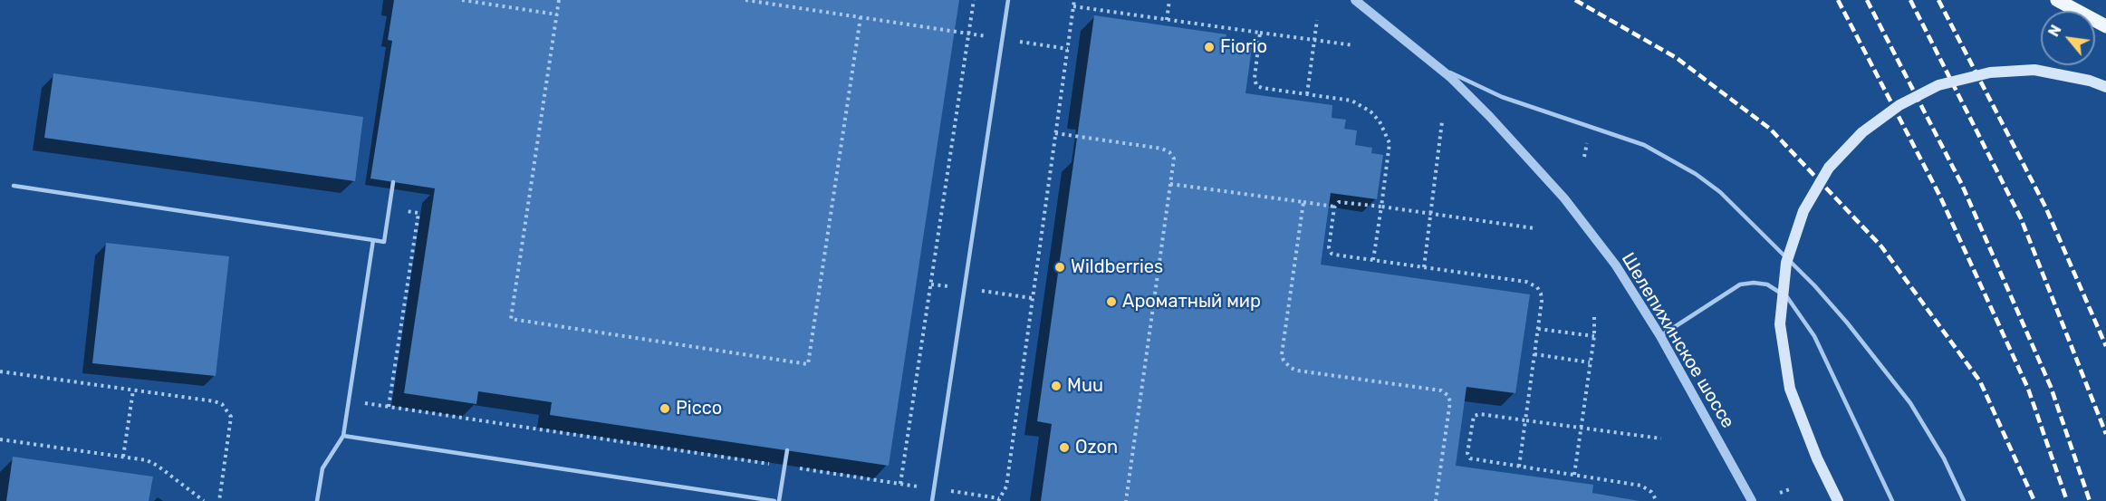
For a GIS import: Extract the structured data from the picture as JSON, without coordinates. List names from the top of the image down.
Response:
{
  "streets": {
    "street": ["Шелепихинское шоссе"]
  },
  "places": [
    "Fiorio",
    "Wildberries",
    "Ароматный мир",
    "Muu",
    "Picco",
    "Ozon"
  ],
  "north": "top left"
}
